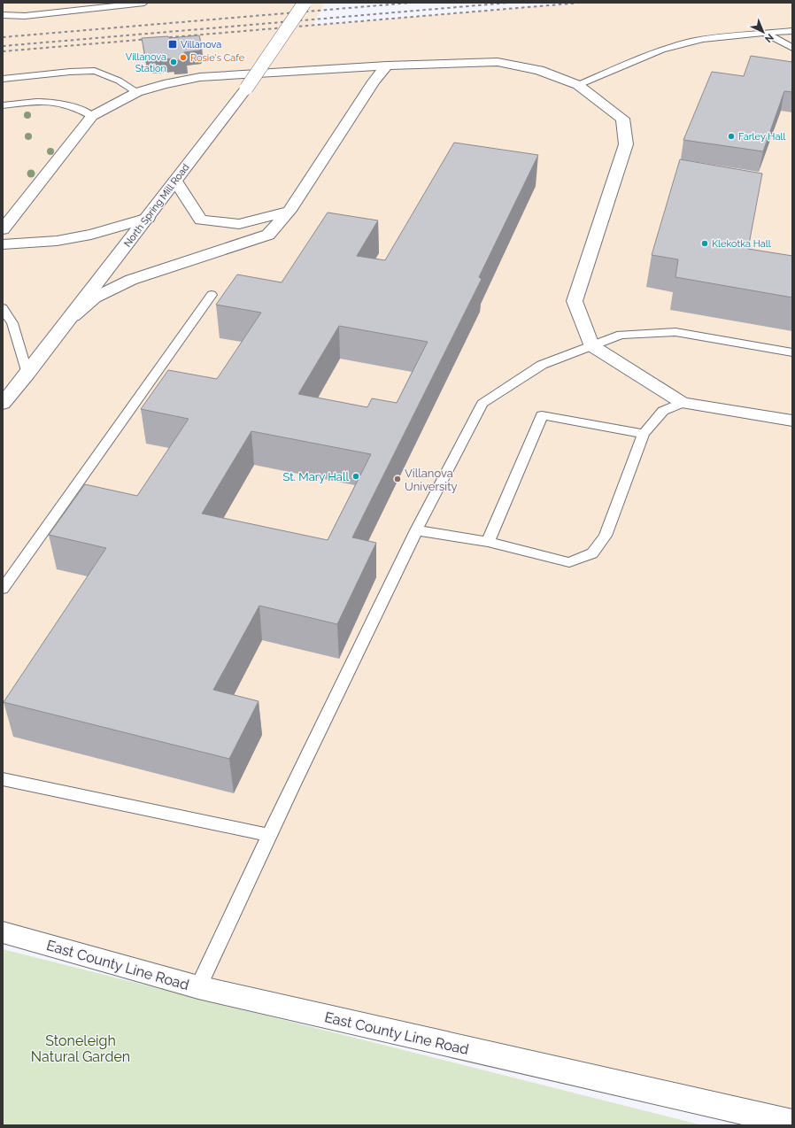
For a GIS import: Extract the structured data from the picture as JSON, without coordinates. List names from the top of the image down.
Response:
{
  "streets": {
    "street": ["North Spring Mill Road", "East County Line Road"]
  },
  "parks": ["Stoneleigh Natural Garden"],
  "places": {
    "transit": ["Villanova"],
    "other": [
      "Rosie's Cafe",
      "Villanova Station",
      "Farley Hall",
      "Klekotka Hall",
      "St. Mary Hall",
      "Villanova University"
    ]
  },
  "north": "bottom right"
}
